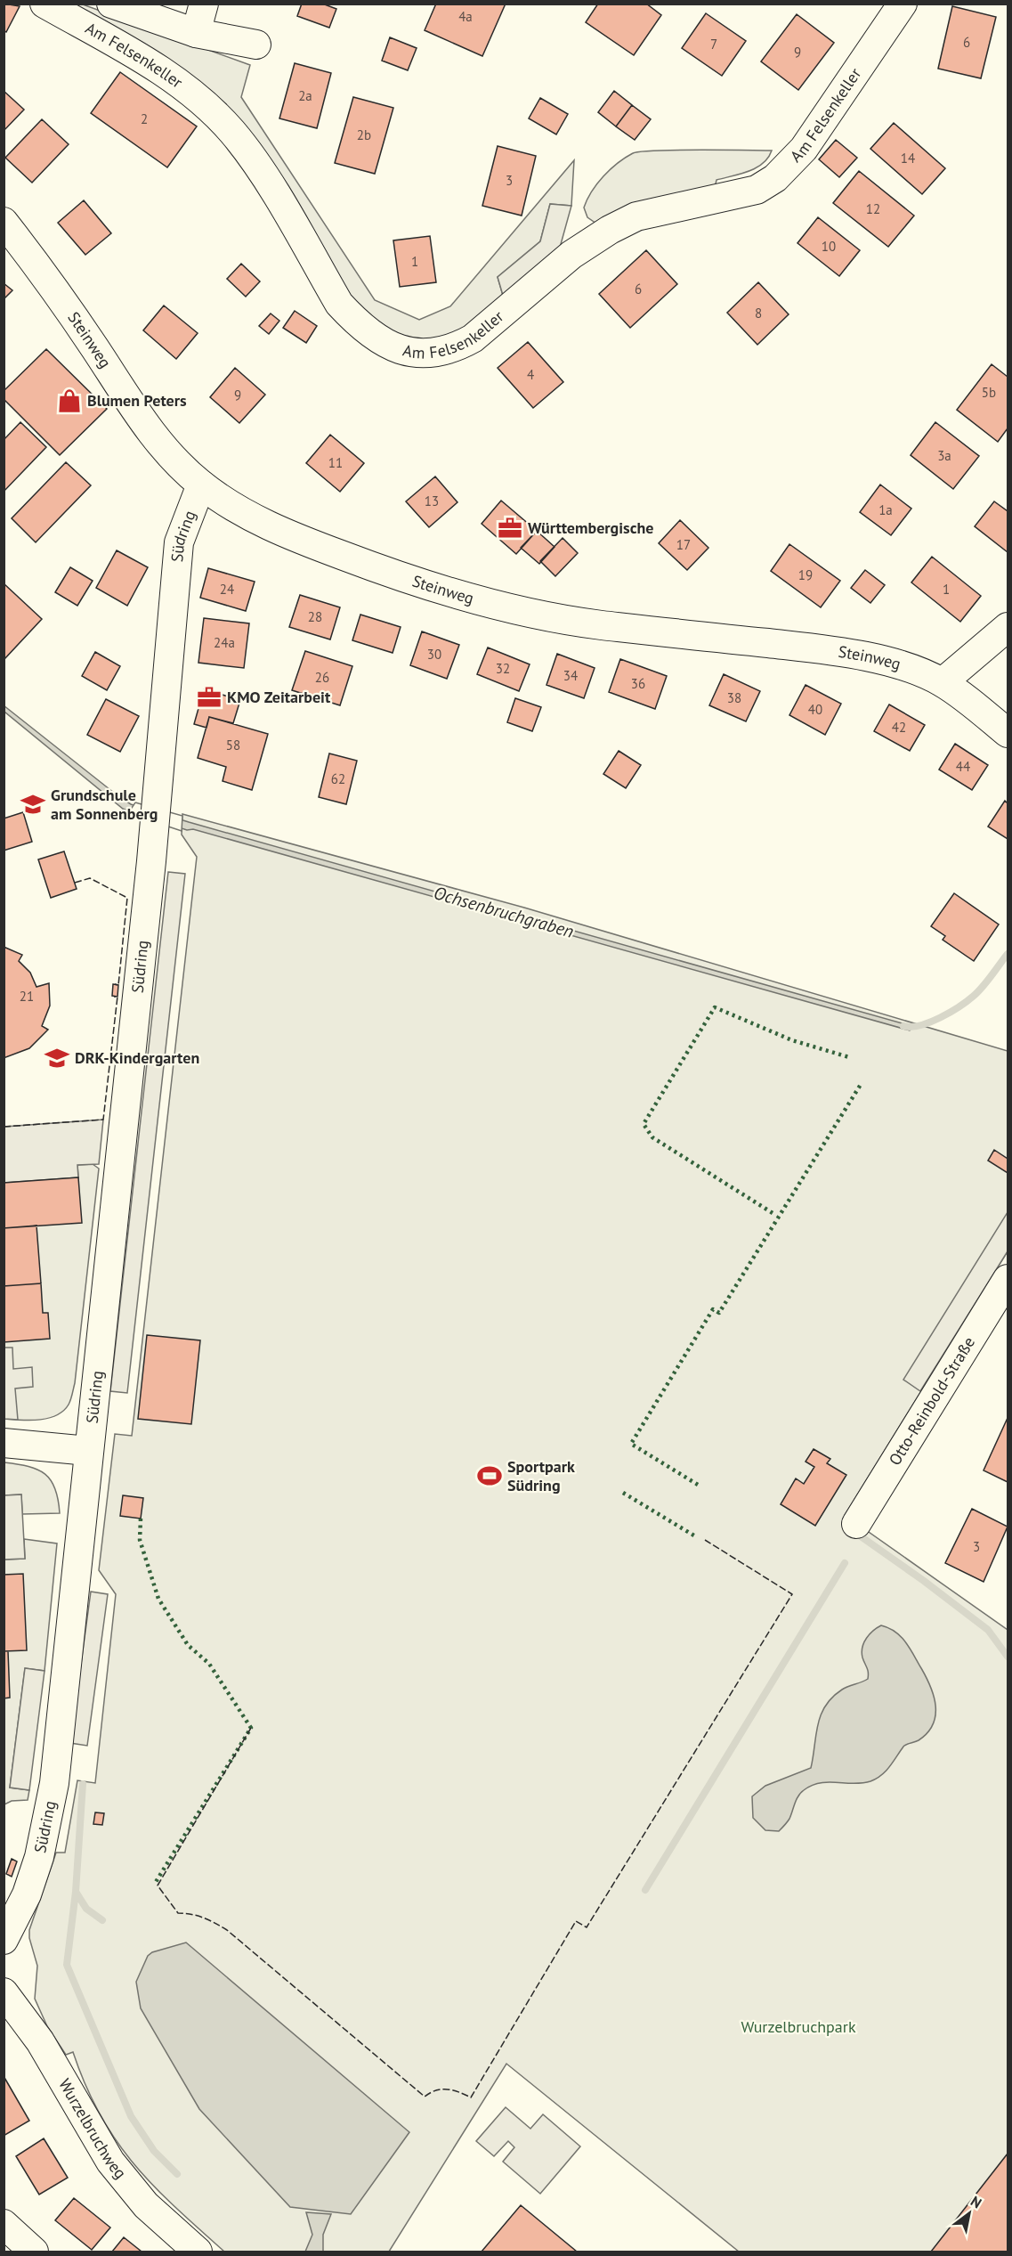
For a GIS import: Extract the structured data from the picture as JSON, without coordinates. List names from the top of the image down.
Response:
{
  "streets": {
    "street": [
      "Am Felsenkeller",
      "Steinweg",
      "Südring",
      "Otto-Reinbold-Straße",
      "Wurzelbruchweg"
    ]
  },
  "crossings": [
    ["Steinweg", "Südring"]
  ],
  "water": ["Ochsenbruchgraben"],
  "parks": ["Wurzelbruchpark"],
  "places": {
    "shop": ["Blumen Peters"],
    "office": ["Württembergische", "KMO Zeitarbeit"],
    "school or university": ["Grundschule am Sonnenberg", "DRK-Kindergarten"],
    "sports": ["Sportpark Südring"]
  },
  "house_numbers": [
    "4a",
    "6",
    "7",
    "9",
    "2a",
    "2",
    "2b",
    "14",
    "3",
    "12",
    "10",
    "1",
    "6",
    "8",
    "4",
    "5b",
    "9",
    "3a",
    "11",
    "13",
    "1a",
    "17",
    "19",
    "24",
    "1",
    "28",
    "24a",
    "30",
    "32",
    "34",
    "26",
    "36",
    "38",
    "40",
    "42",
    "58",
    "44",
    "62",
    "21",
    "3"
  ],
  "north": "top right"
}
